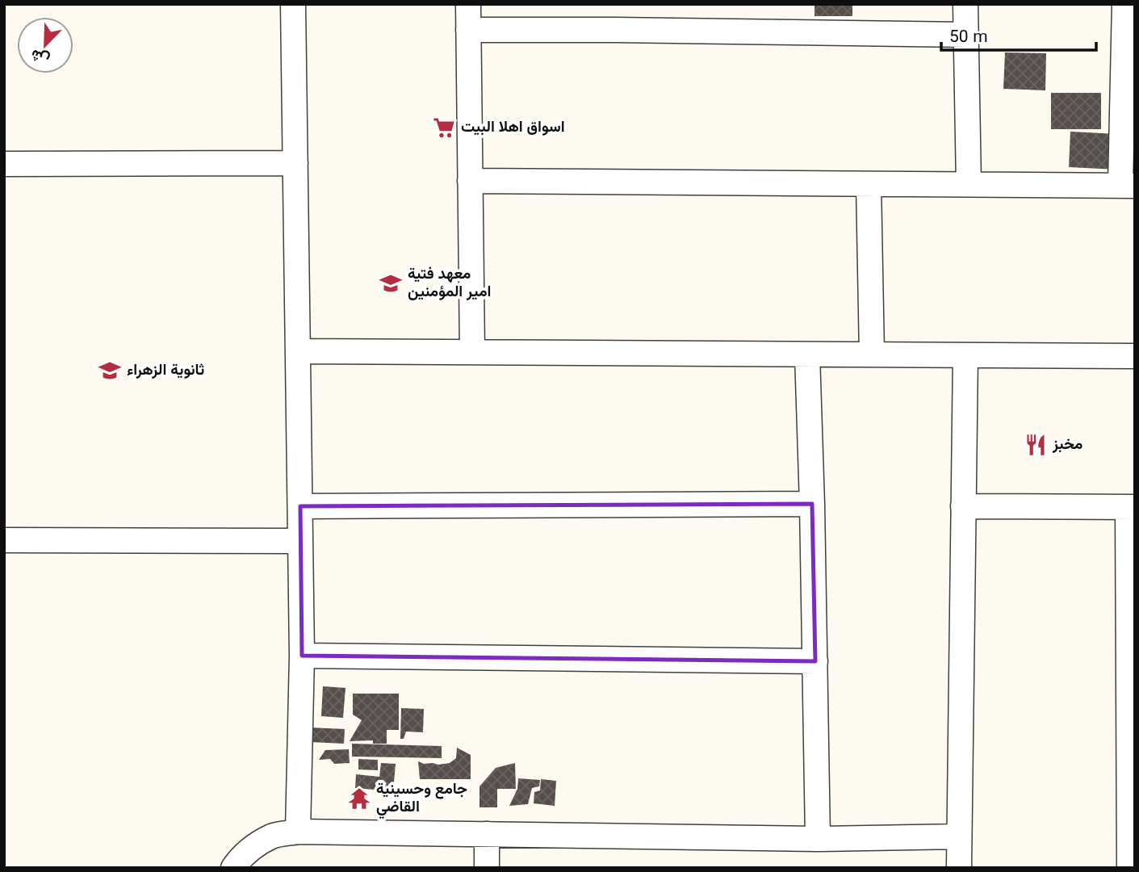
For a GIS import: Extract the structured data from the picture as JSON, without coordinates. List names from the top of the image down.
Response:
{
  "places": {
    "supermarket": ["اسواق اهلا البيت"],
    "school or university": ["معهد فتية امير المؤمنين", "ثانوية الزهراء"],
    "restaurant": ["مخبز"],
    "temple": ["جامع وحسينية القاضي"]
  },
  "scale_bar": "50 m",
  "north": "bottom left"
}
